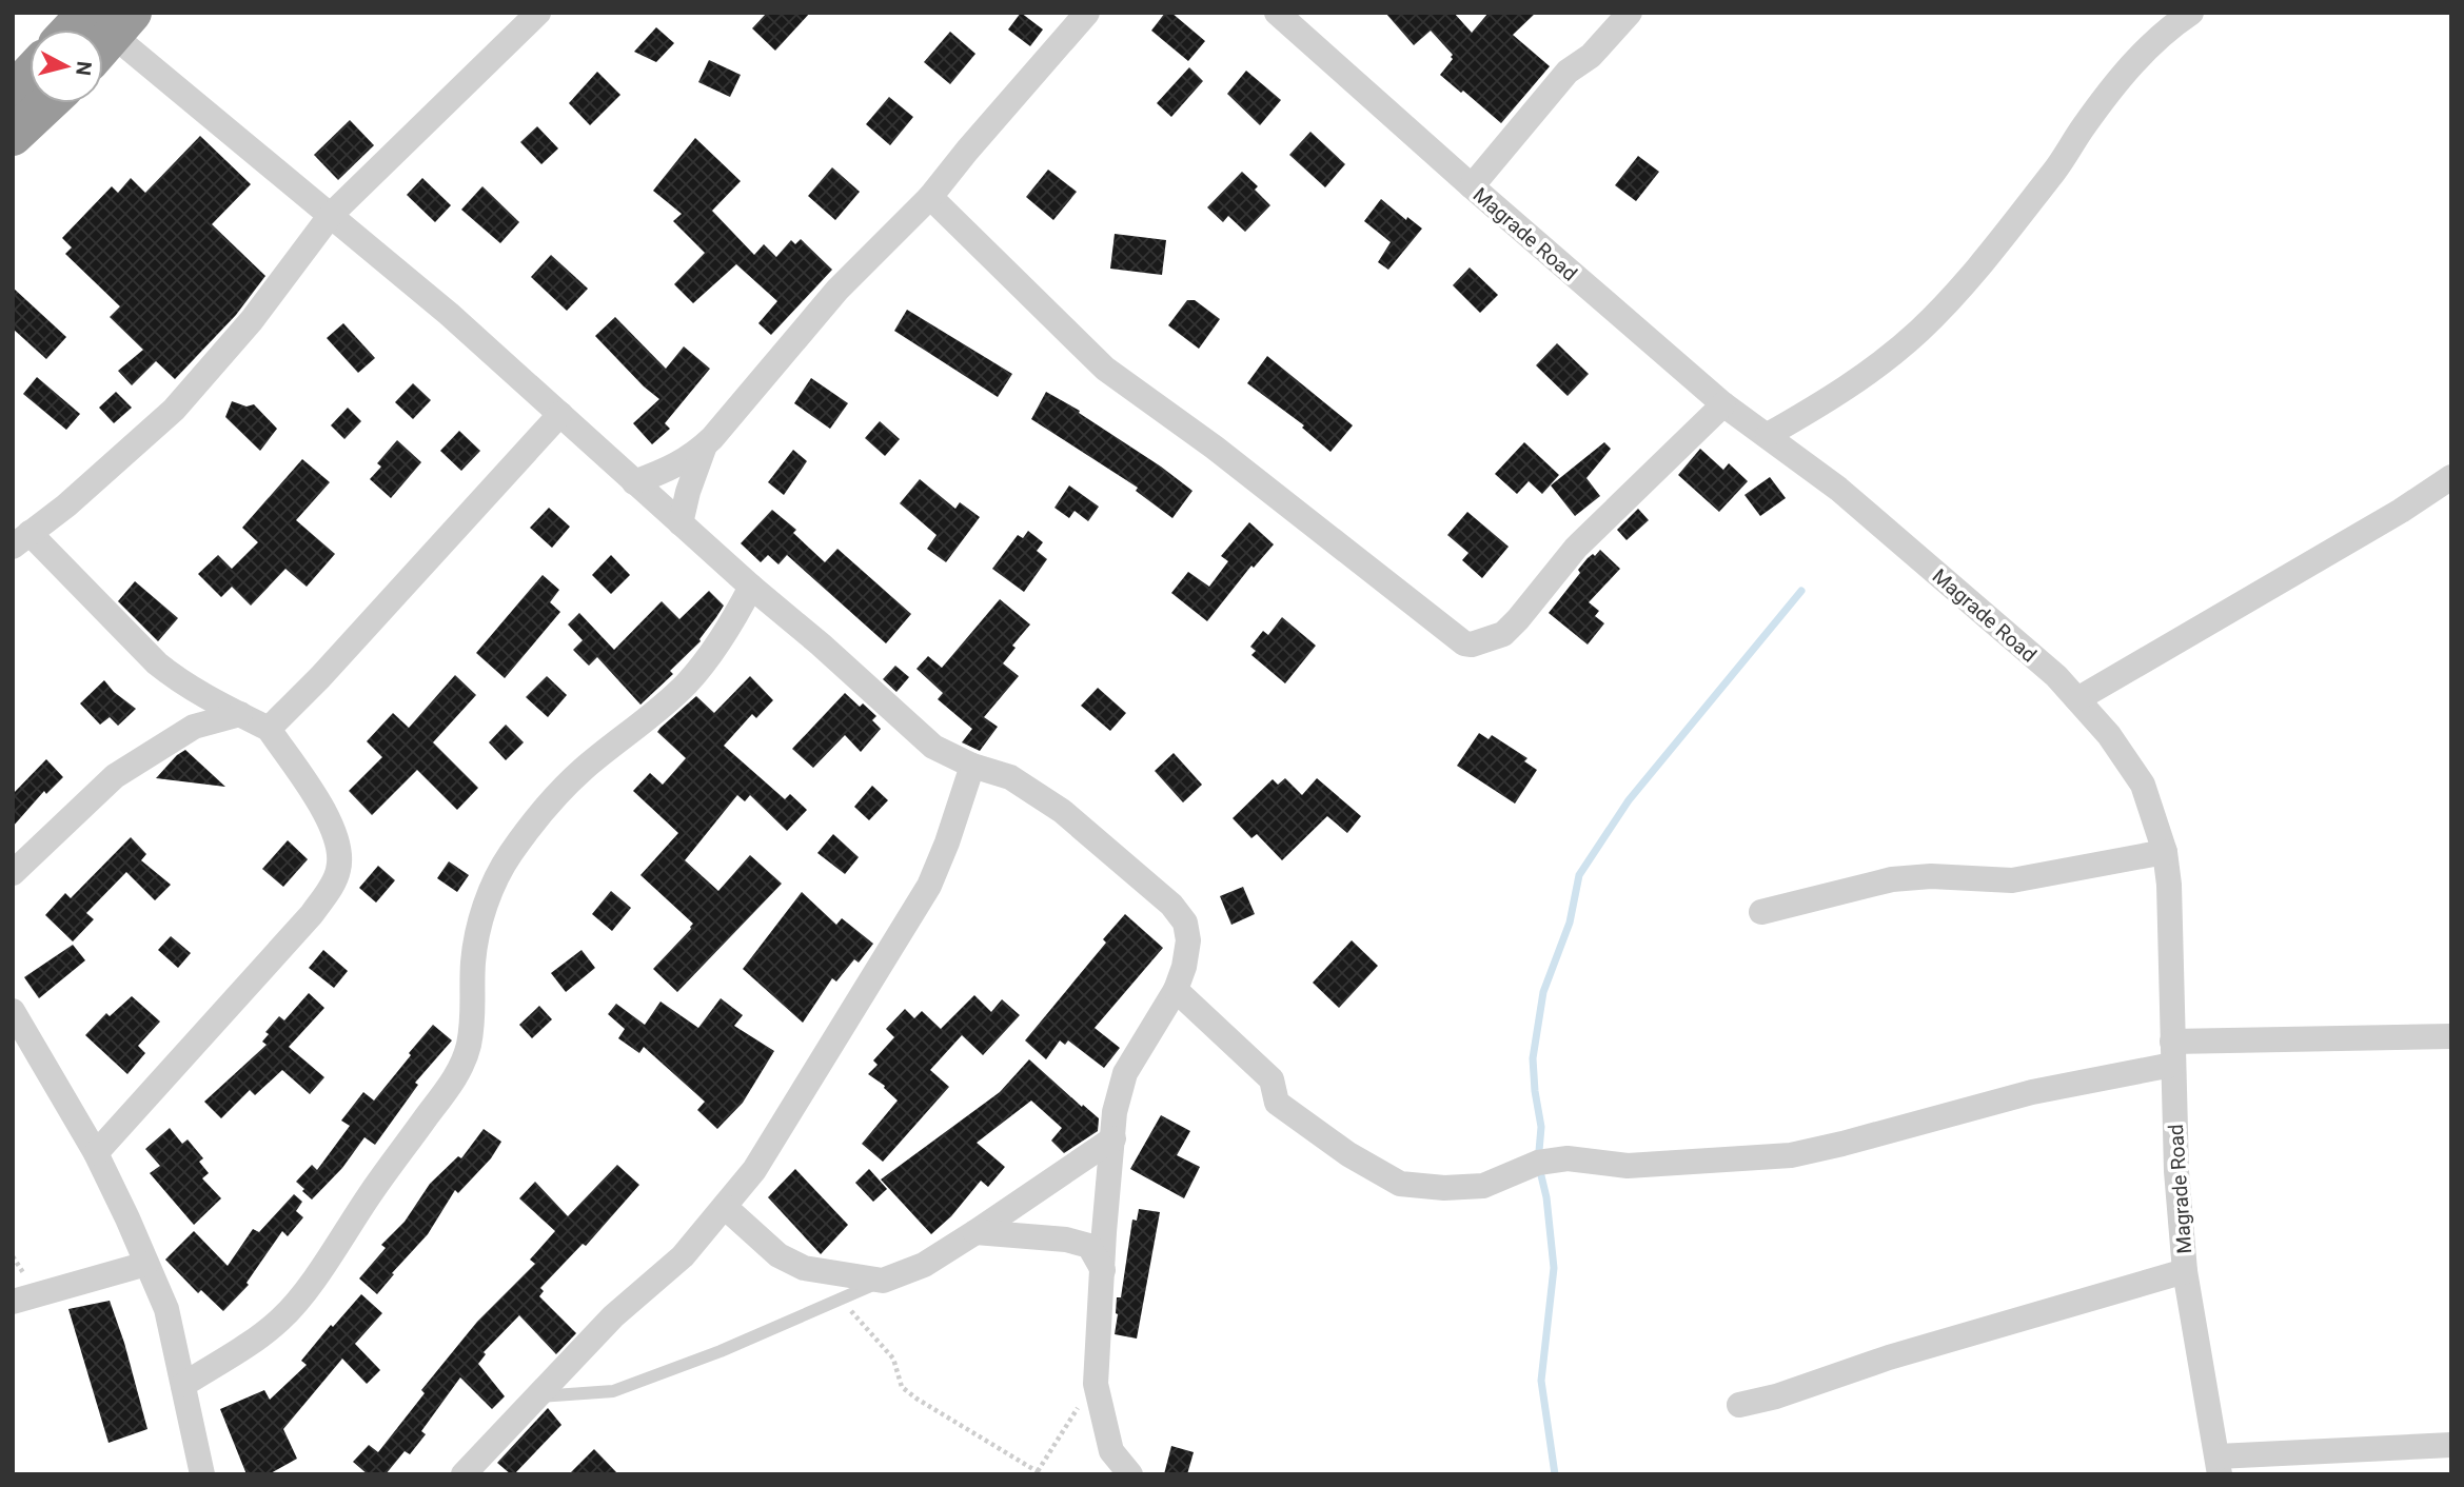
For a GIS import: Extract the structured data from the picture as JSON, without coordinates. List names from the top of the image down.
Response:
{
  "streets": {
    "street": ["Magrade Road"]
  },
  "north": "right"
}
